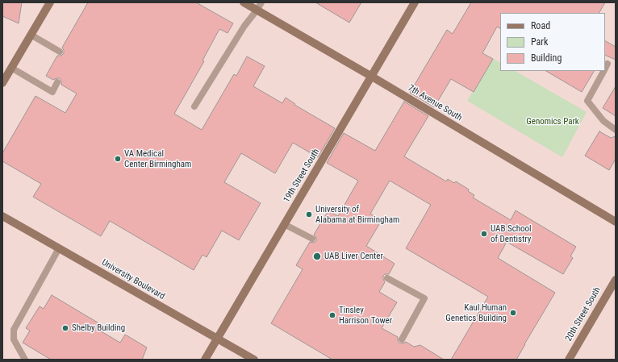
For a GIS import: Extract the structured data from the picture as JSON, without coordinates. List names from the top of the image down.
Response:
{
  "streets": {
    "street": [
      "7th Avenue South",
      "19th Street South",
      "University Boulevard",
      "20th Street South"
    ]
  },
  "crossings": [
    ["7th Avenue South", "19th Street South"],
    ["19th Street South", "University Boulevard"]
  ],
  "parks": ["Genomics Park"],
  "places": [
    "VA Medical Center Birmingham",
    "University of Alabama at Birmingham",
    "UAB School of Dentistry",
    "UAB Liver Center",
    "Kaul Human Genetics Building",
    "Tinsley Harrison Tower",
    "Shelby Building"
  ],
  "legend": ["Road", "Park", "Building"]
}
